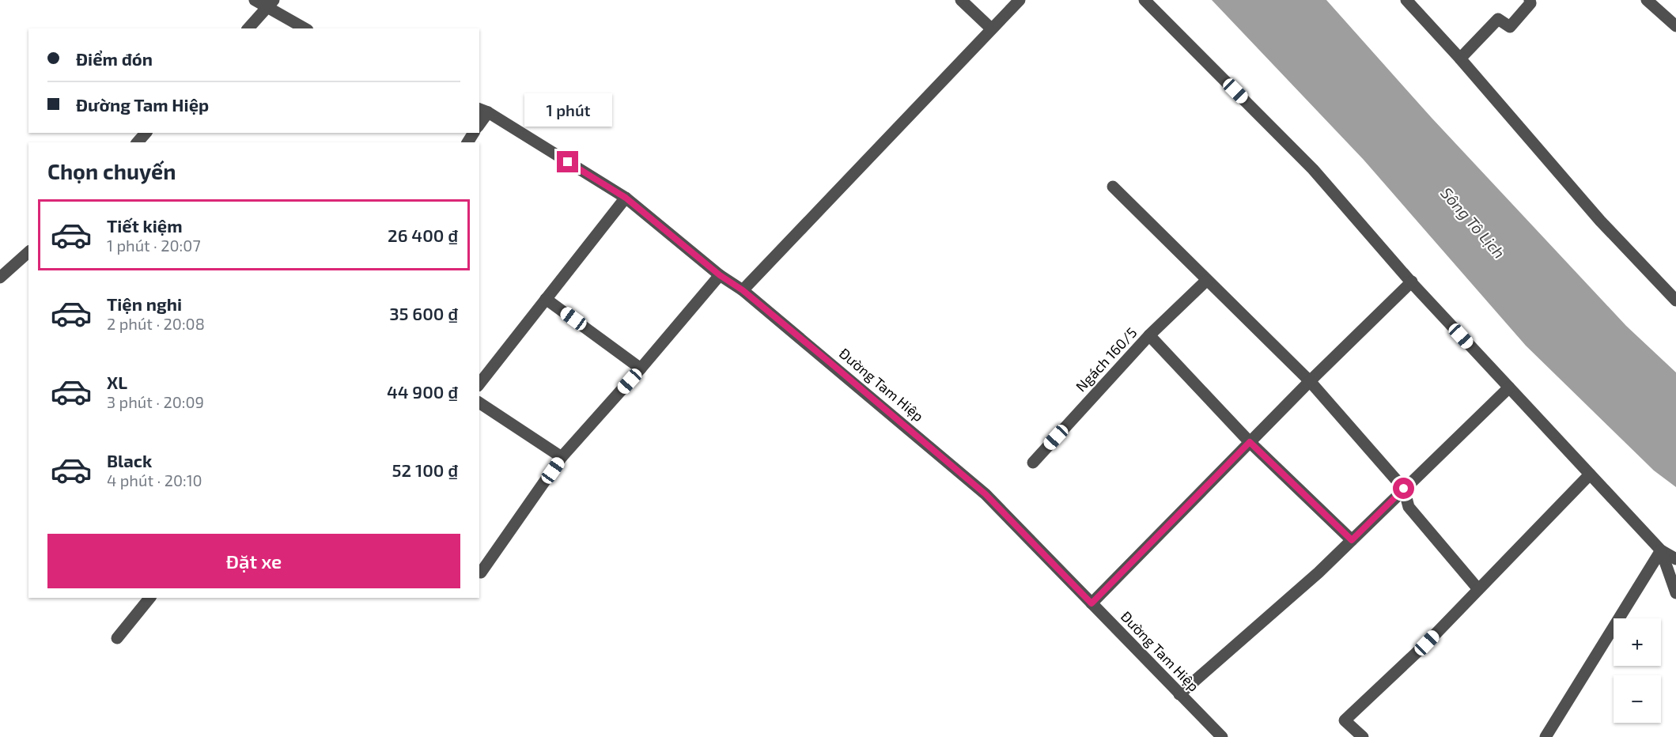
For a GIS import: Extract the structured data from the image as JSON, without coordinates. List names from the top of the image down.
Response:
{
  "streets": {
    "street": ["Ngách 160/5", "Đường Tam Hiệp"]
  },
  "water": ["Sông Tô Lịch"],
  "page": {
    "banner": ["Điểm đón", "Đường Tam Hiệp"],
    "bubble": "1 phút",
    "heading": "Chọn chuyến",
    "list": [
      {
        "name": "Tiết kiệm",
        "note": "1 phút · 20:07",
        "value": "26 400 ₫"
      },
      {
        "name": "Tiện nghi",
        "note": "2 phút · 20:08",
        "value": "35 600 ₫"
      },
      {
        "name": "XL",
        "note": "3 phút · 20:09",
        "value": "44 900 ₫"
      },
      {
        "name": "Black",
        "note": "4 phút · 20:10",
        "value": "52 100 ₫"
      }
    ],
    "buttons": "Đặt xe",
    "map_buttons": ["+", "−"]
  }
}
